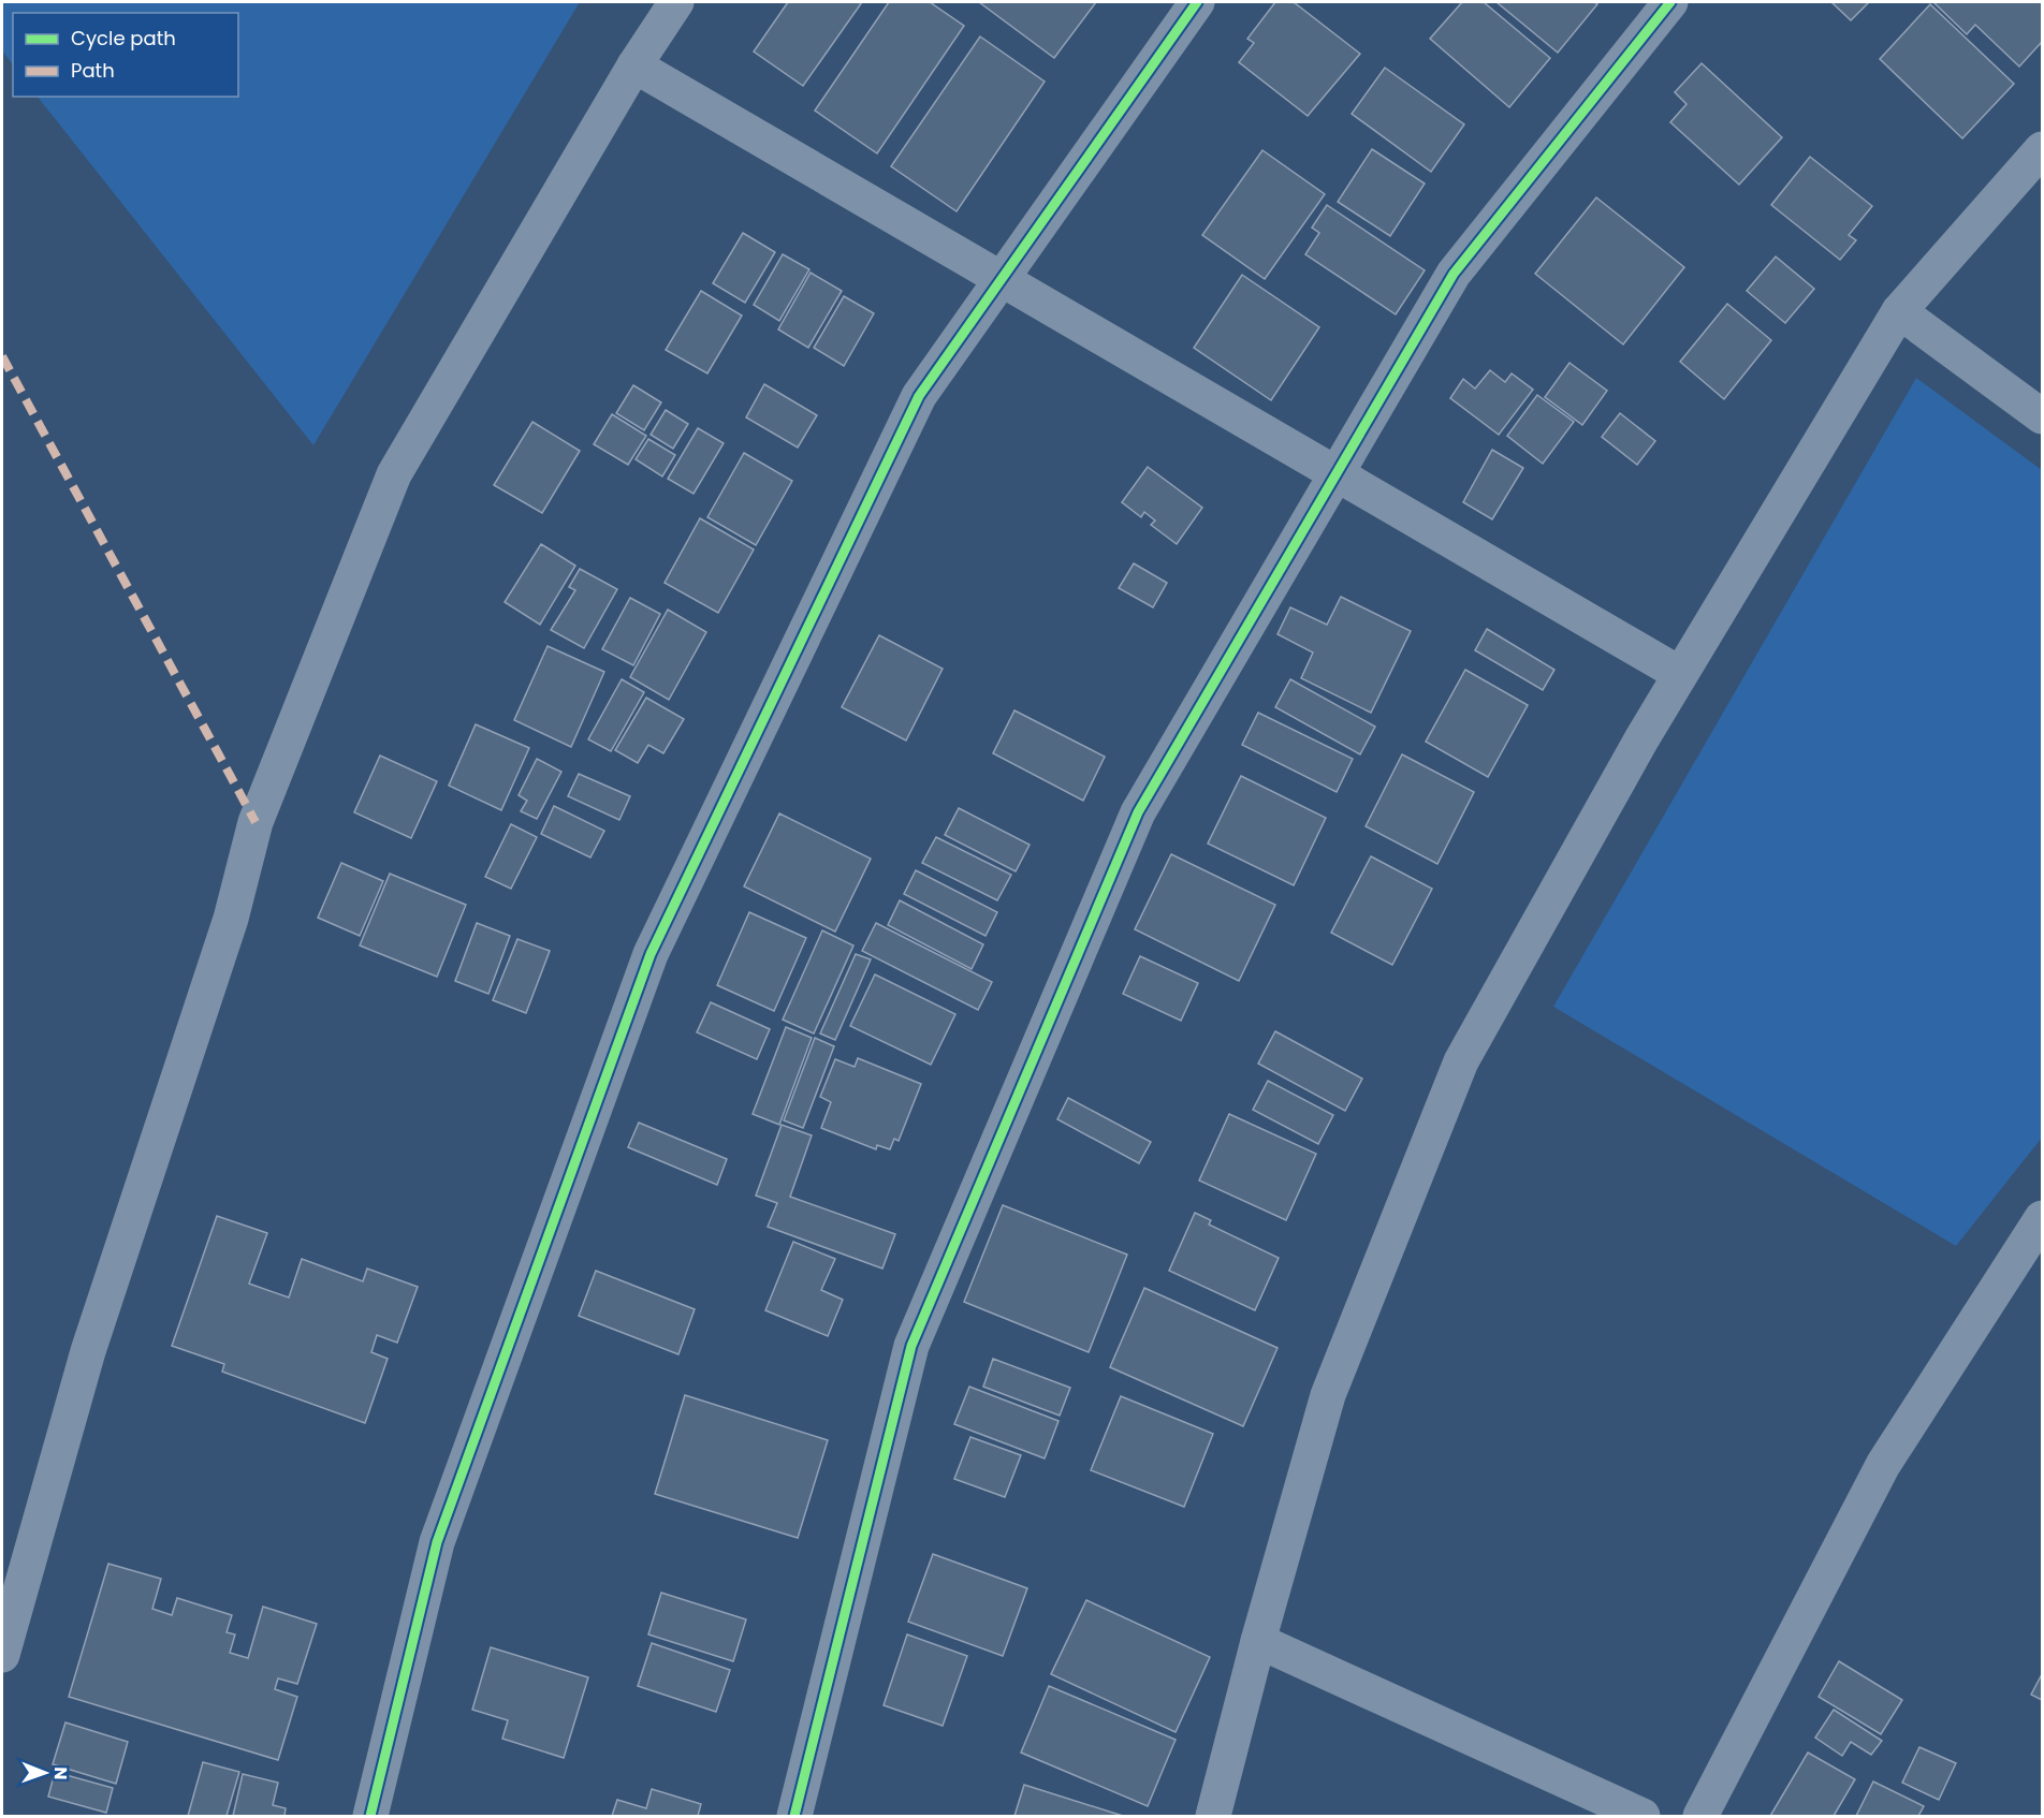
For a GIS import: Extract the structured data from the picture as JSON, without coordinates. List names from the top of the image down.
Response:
{
  "legend": ["Cycle path", "Path"],
  "north": "right"
}
